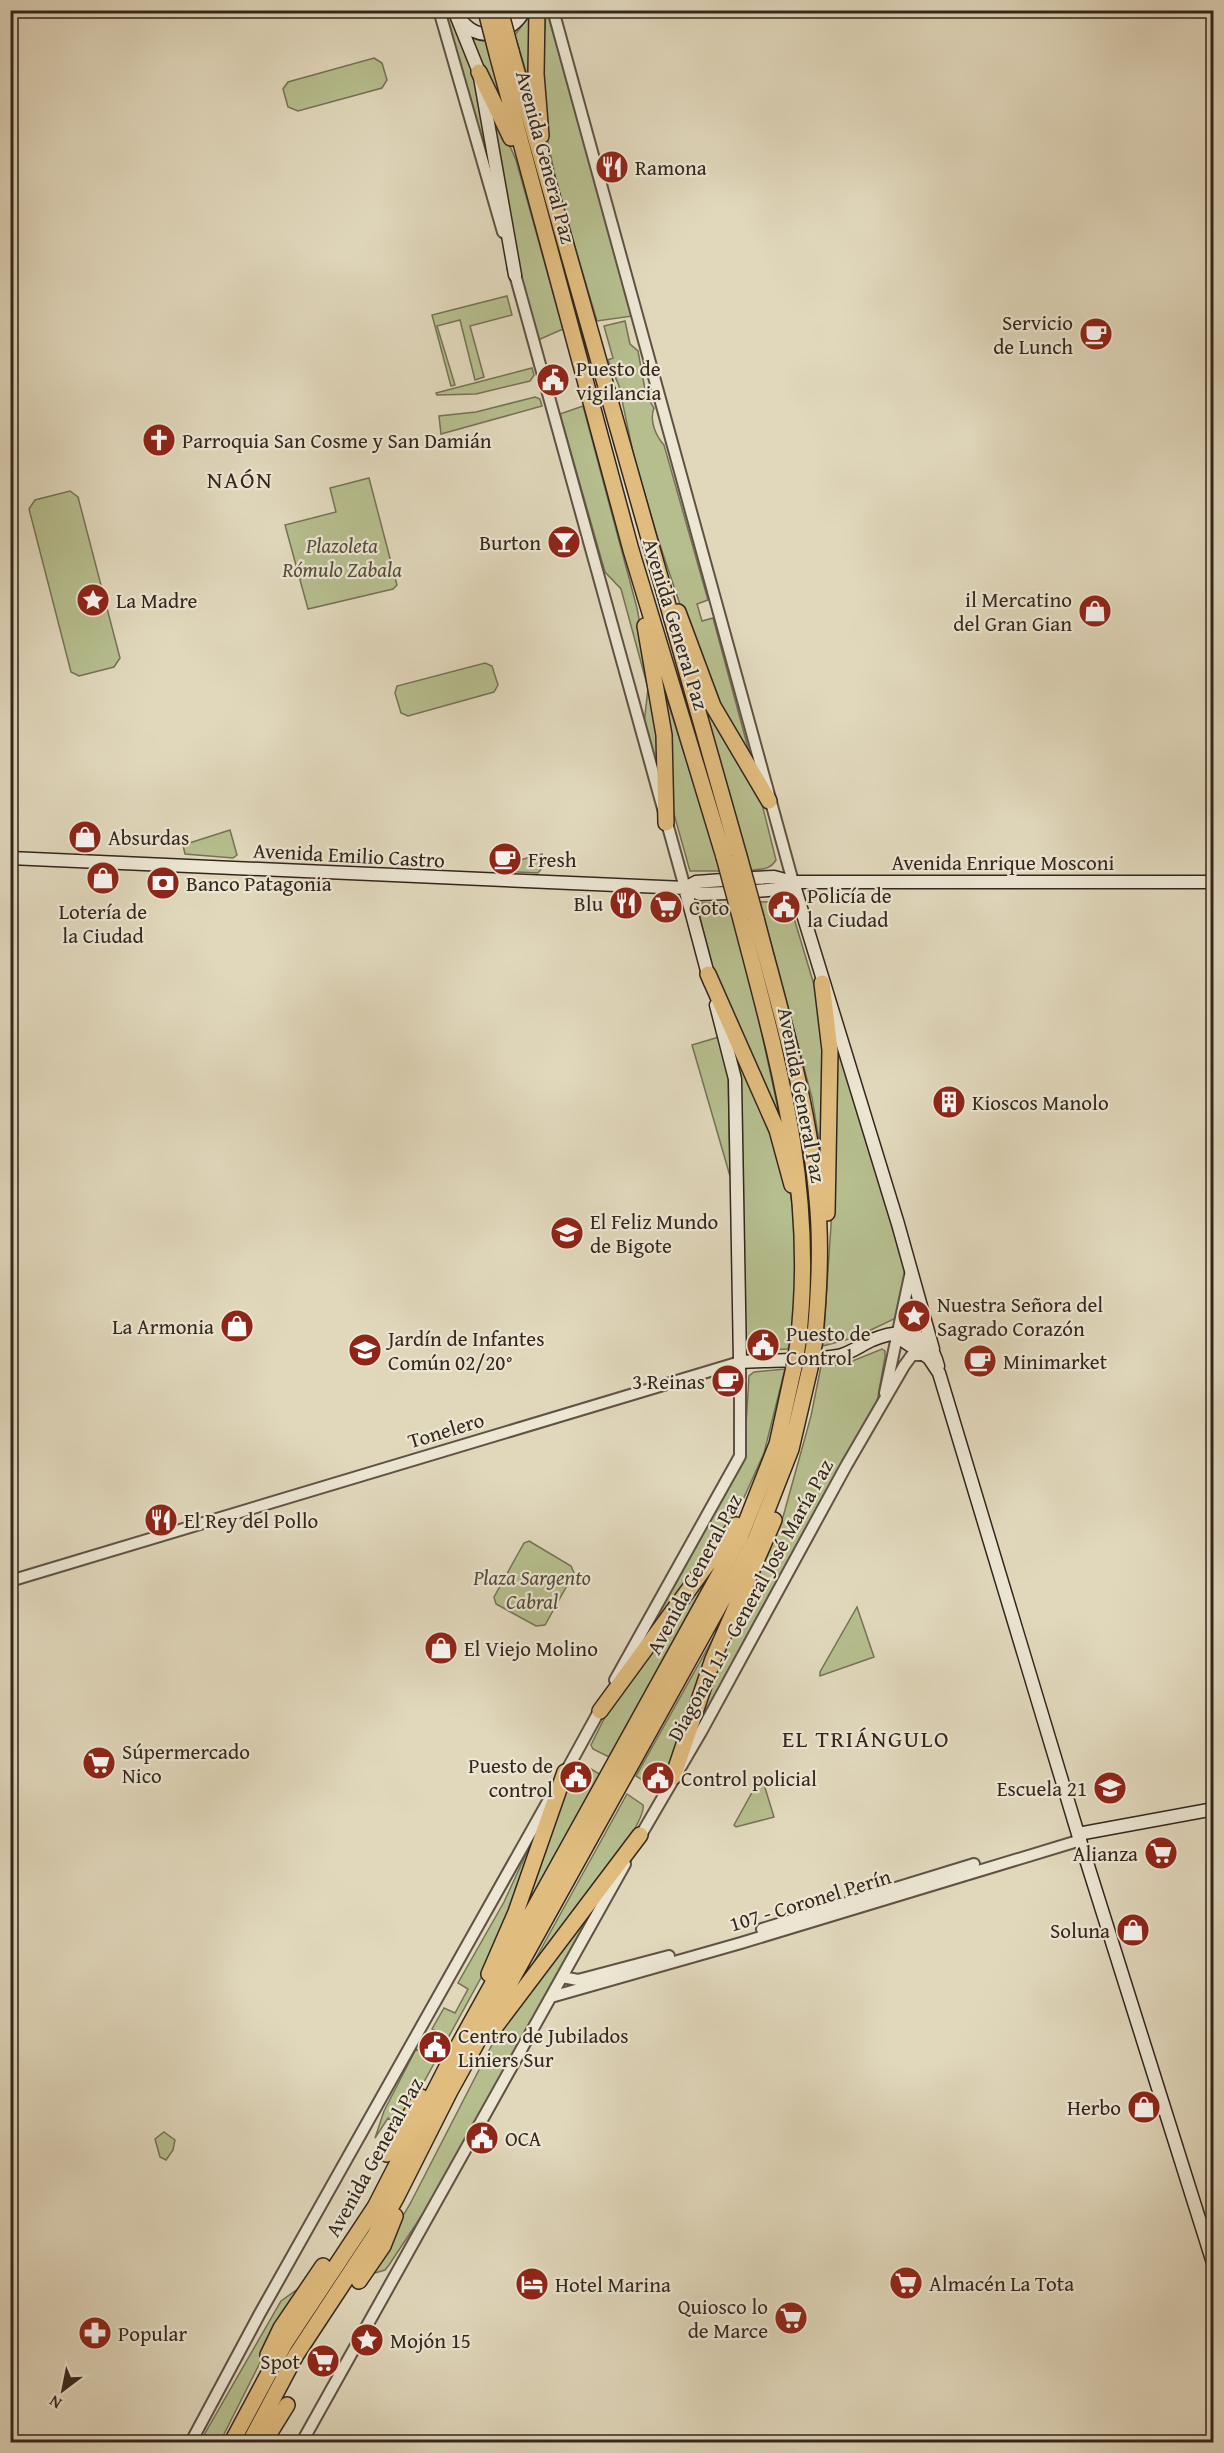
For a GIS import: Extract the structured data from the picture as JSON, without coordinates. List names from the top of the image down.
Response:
{
  "streets": {
    "highway": ["Avenida General Paz"],
    "main road": ["Avenida Emilio Castro", "Avenida Enrique Mosconi", "Tonelero"],
    "street": ["Diagonal 11 - General José María Paz", "107 - Coronel Perín"]
  },
  "crossings": [
    ["Avenida General Paz", "Avenida Emilio Castro"],
    ["Avenida General Paz", "Avenida Enrique Mosconi"],
    ["Avenida General Paz", "Tonelero"],
    ["Avenida General Paz", "Diagonal 11 - General José María Paz"]
  ],
  "districts": ["NAÓN", "EL TRIÁNGULO"],
  "parks": ["Plazoleta Rómulo Zabala", "Plaza Sargento Cabral"],
  "places": {
    "restaurant": ["Ramona", "Blu", "El Rey del Pollo"],
    "cafe": [
      "Servicio de Lunch",
      "Fresh",
      "Minimarket",
      "3 Reinas"
    ],
    "public building": [
      "Puesto de vigilancia",
      "Policía de la Ciudad",
      "Puesto de Control",
      "Puesto de control",
      "Control policial",
      "Centro de Jubilados Liniers Sur",
      "OCA"
    ],
    "church": ["Parroquia San Cosme y San Damián"],
    "bar": ["Burton"],
    "place": ["La Madre", "Nuestra Señora del Sagrado Corazón", "Mojón 15"],
    "shop": [
      "il Mercatino del Gran Gian",
      "Absurdas",
      "Lotería de la Ciudad",
      "La Armonia",
      "El Viejo Molino",
      "Soluna",
      "Herbo"
    ],
    "bank": ["Banco Patagonia"],
    "supermarket": [
      "Coto",
      "Súpermercado Nico",
      "Alianza",
      "Almacén La Tota",
      "Quiosco lo de Marce",
      "Spot"
    ],
    "building": ["Kioscos Manolo"],
    "school or university": ["El Feliz Mundo de Bigote", "Jardín de Infantes Común 02/20°", "Escuela 21"],
    "hotel": ["Hotel Marina"],
    "pharmacy": ["Popular"]
  },
  "north": "bottom left"
}
